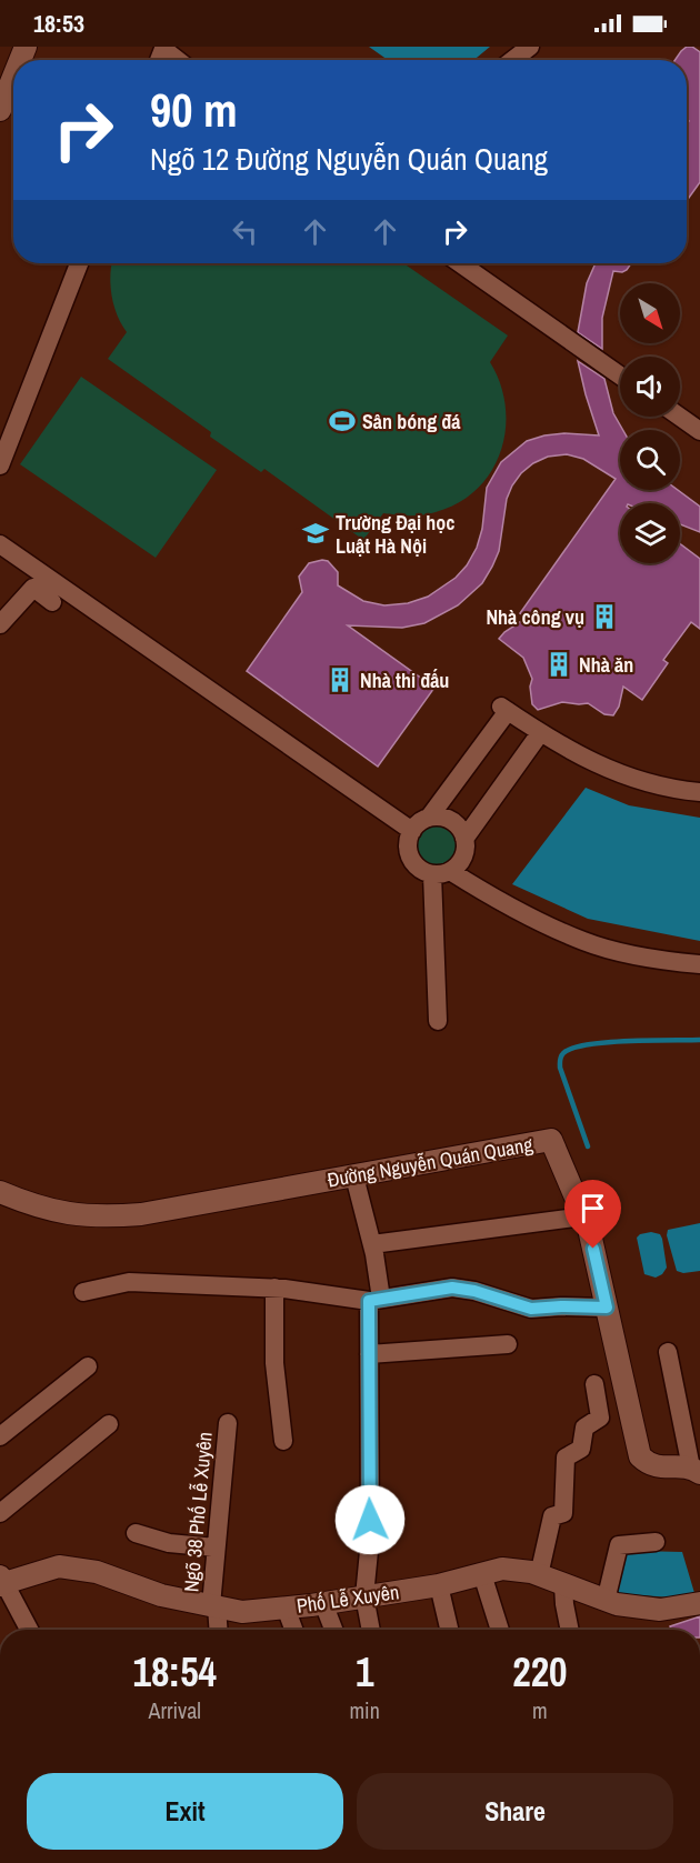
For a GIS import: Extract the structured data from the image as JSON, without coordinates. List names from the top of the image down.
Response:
{
  "streets": {
    "street": ["Đường Nguyễn Quán Quang", "Ngõ 38 Phố Lễ Xuyên", "Phố Lễ Xuyên"]
  },
  "crossings": [
    ["Ngõ 38 Phố Lễ Xuyên", "Phố Lễ Xuyên"]
  ],
  "places": {
    "sports": ["Sân bóng đá"],
    "school or university": ["Trường Đại học Luật Hà Nội"],
    "building": ["Nhà công vụ", "Nhà ăn", "Nhà thi đấu"]
  },
  "north": "bottom right",
  "page": {
    "status": "18:53",
    "turn": ["90 m", "Ngõ 12 Đường Nguyễn Quán Quang"],
    "eta": [
      "18:54",
      "Arrival",
      "1",
      "min",
      "220",
      "m"
    ],
    "buttons": ["Exit", "Share"]
  }
}
